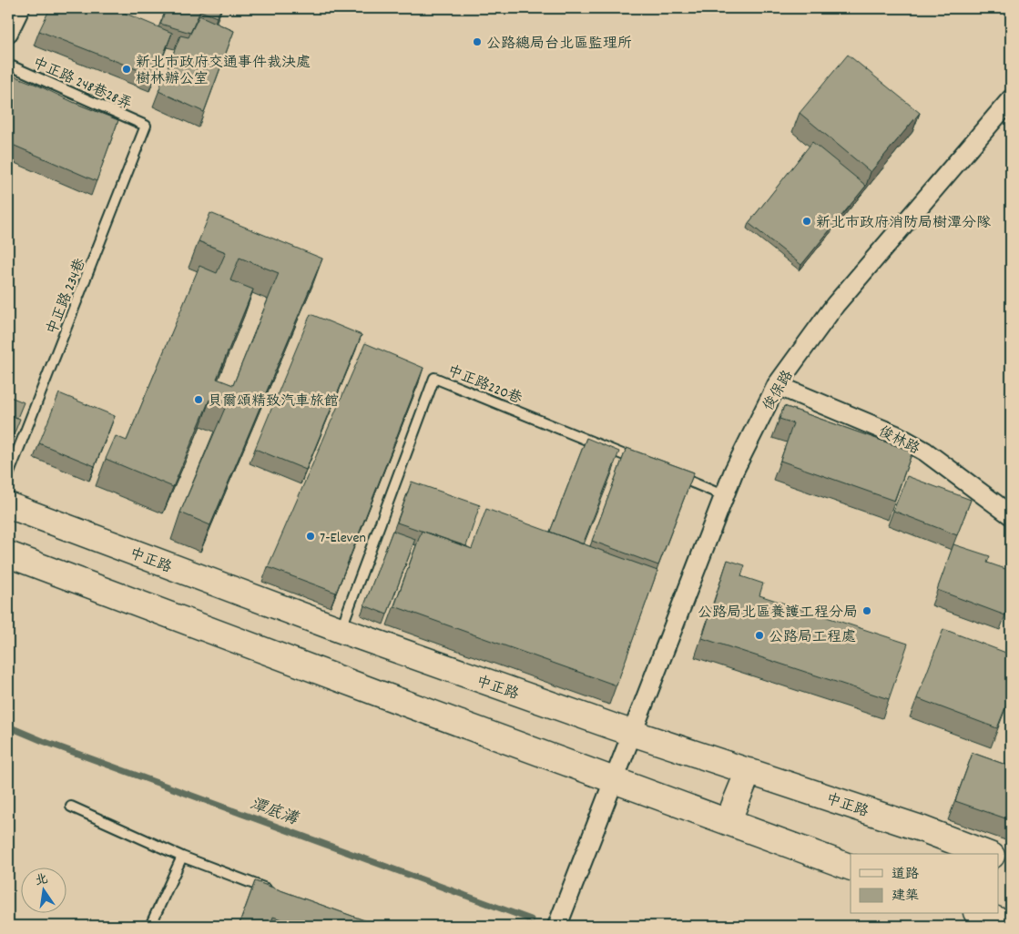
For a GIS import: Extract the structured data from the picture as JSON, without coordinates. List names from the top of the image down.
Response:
{
  "streets": {
    "main road": ["中正路"],
    "street": ["俊保路", "俊林路"],
    "lane": ["中正路 248巷28弄", "中正路 234巷", "中正路220巷"]
  },
  "crossings": [
    ["中正路 248巷28弄", "中正路 234巷"],
    ["中正路220巷", "中正路"],
    ["俊保路", "俊林路"],
    ["俊保路", "中正路"]
  ],
  "water": ["潭底溝"],
  "places": [
    "公路總局台北區監理所",
    "新北市政府交通事件裁決處 樹林辦公室",
    "新北市政府消防局樹潭分隊",
    "貝爾頌精致汽車旅館",
    "7-Eleven",
    "公路局北區養護工程分局",
    "公路局工程處"
  ],
  "legend": ["道路", "建築"],
  "north": "top"
}
